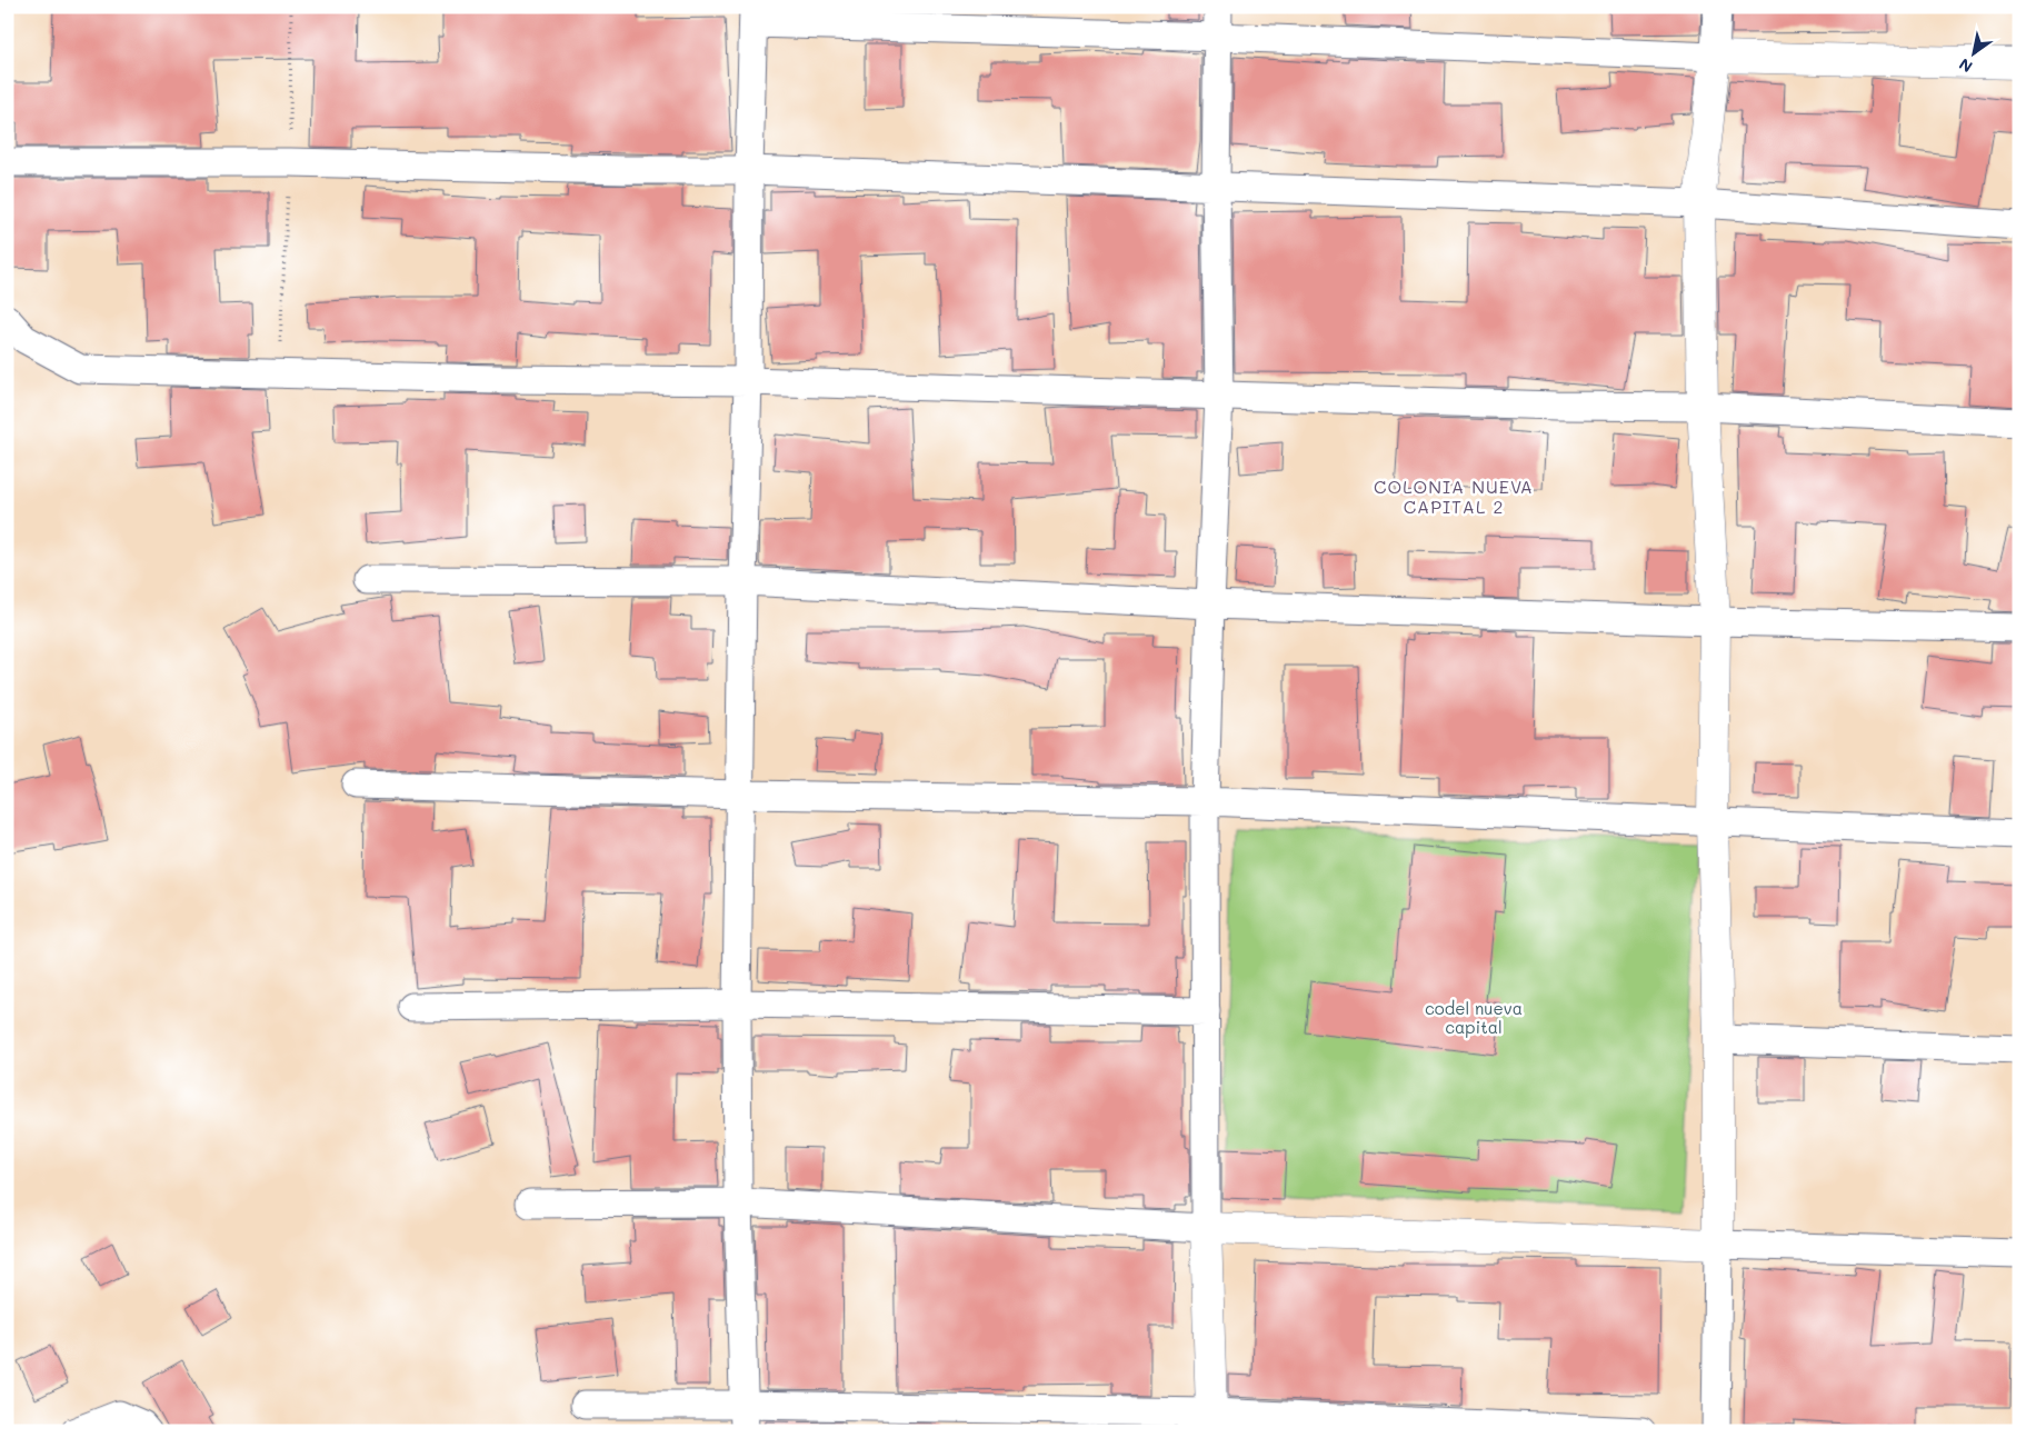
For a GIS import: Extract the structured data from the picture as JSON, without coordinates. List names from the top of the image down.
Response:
{
  "districts": ["COLONIA NUEVA CAPITAL 2"],
  "parks": ["codel nueva capital"],
  "north": "bottom left"
}
